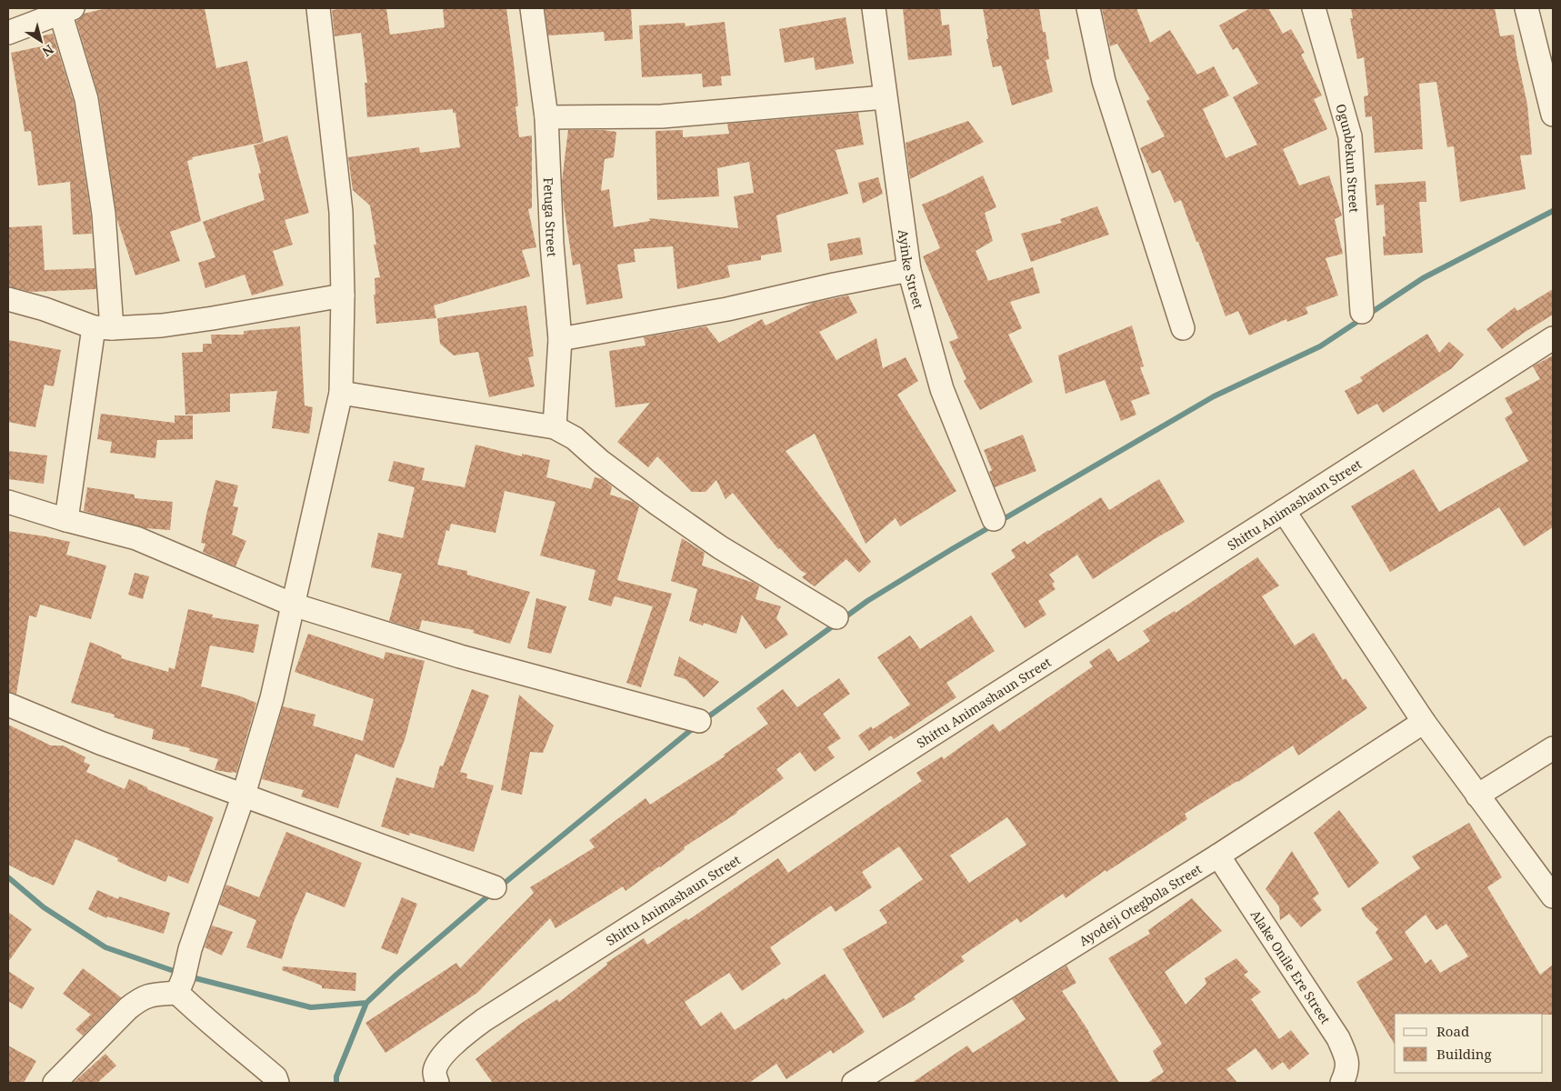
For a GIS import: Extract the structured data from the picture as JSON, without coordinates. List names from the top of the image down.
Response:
{
  "streets": {
    "street": [
      "Ogunbekun Street",
      "Fetuga Street",
      "Ayinke Street",
      "Shittu Animashaun Street",
      "Ayodeji Otegbola Street",
      "Alake Onile Ere Street"
    ]
  },
  "crossings": [
    ["Ayodeji Otegbola Street", "Alake Onile Ere Street"]
  ],
  "legend": ["Road", "Building"],
  "north": "bottom right"
}
